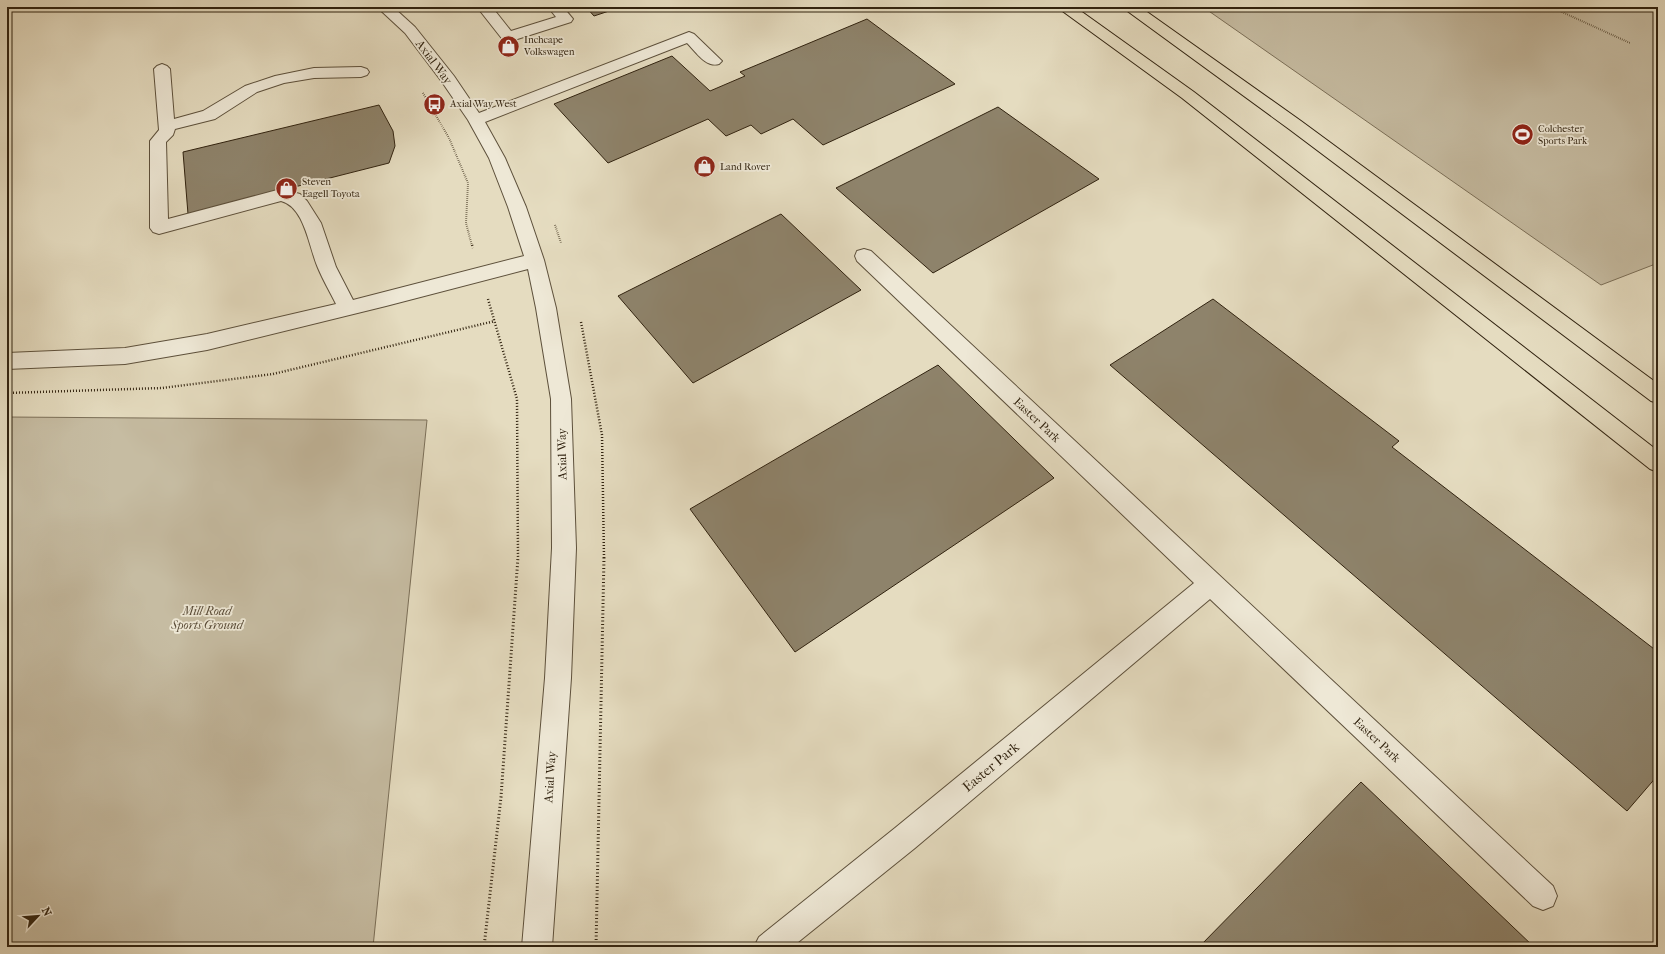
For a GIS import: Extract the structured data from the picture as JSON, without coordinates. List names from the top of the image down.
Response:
{
  "streets": {
    "street": ["Axial Way", "Easter Park"]
  },
  "parks": ["Mill Road Sports Ground"],
  "places": {
    "shop": ["Inchcape Volkswagen", "Land Rover", "Steven Eagell Toyota"],
    "bus stop": ["Axial Way West"],
    "sports": ["Colchester Sports Park"]
  },
  "north": "top right"
}
